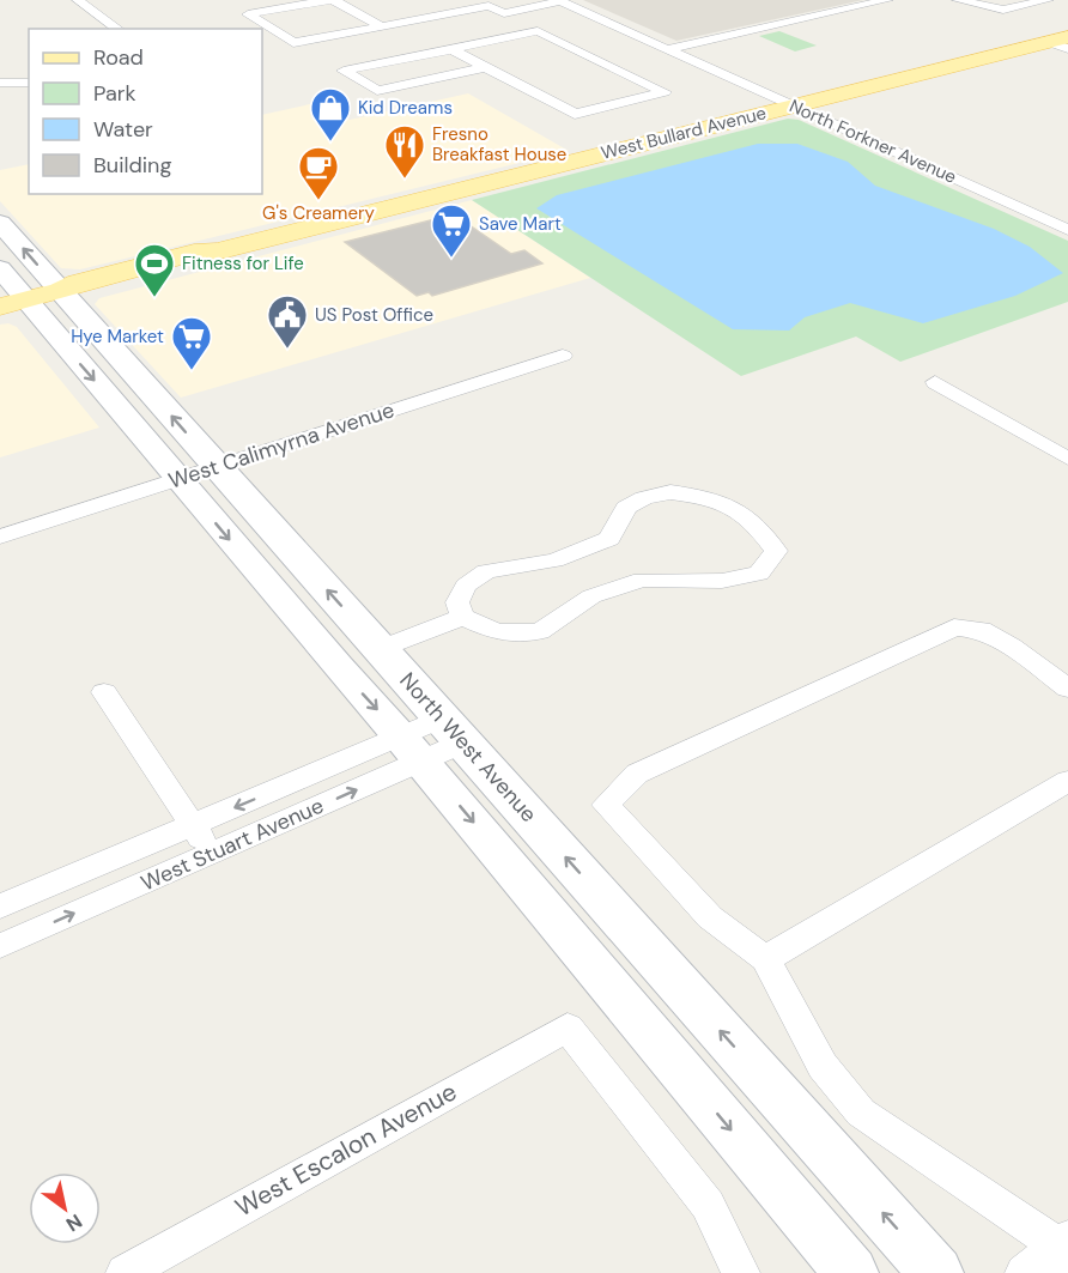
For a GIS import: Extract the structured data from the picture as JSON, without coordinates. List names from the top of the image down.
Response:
{
  "streets": {
    "main road": ["West Bullard Avenue", "North West Avenue"],
    "street": [
      "North Forkner Avenue",
      "West Calimyrna Avenue",
      "West Stuart Avenue",
      "West Escalon Avenue"
    ]
  },
  "crossings": [
    ["West Bullard Avenue", "North Forkner Avenue"],
    ["West Bullard Avenue", "North West Avenue"],
    ["West Calimyrna Avenue", "North West Avenue"],
    ["North West Avenue", "West Stuart Avenue"]
  ],
  "places": {
    "shop": ["Kid Dreams"],
    "restaurant": ["Fresno Breakfast House"],
    "cafe": ["G's Creamery"],
    "supermarket": ["Save Mart", "Hye Market"],
    "sports": ["Fitness for Life"],
    "public building": ["US Post Office"]
  },
  "legend": [
    "Road",
    "Park",
    "Water",
    "Building"
  ],
  "north": "bottom right"
}
